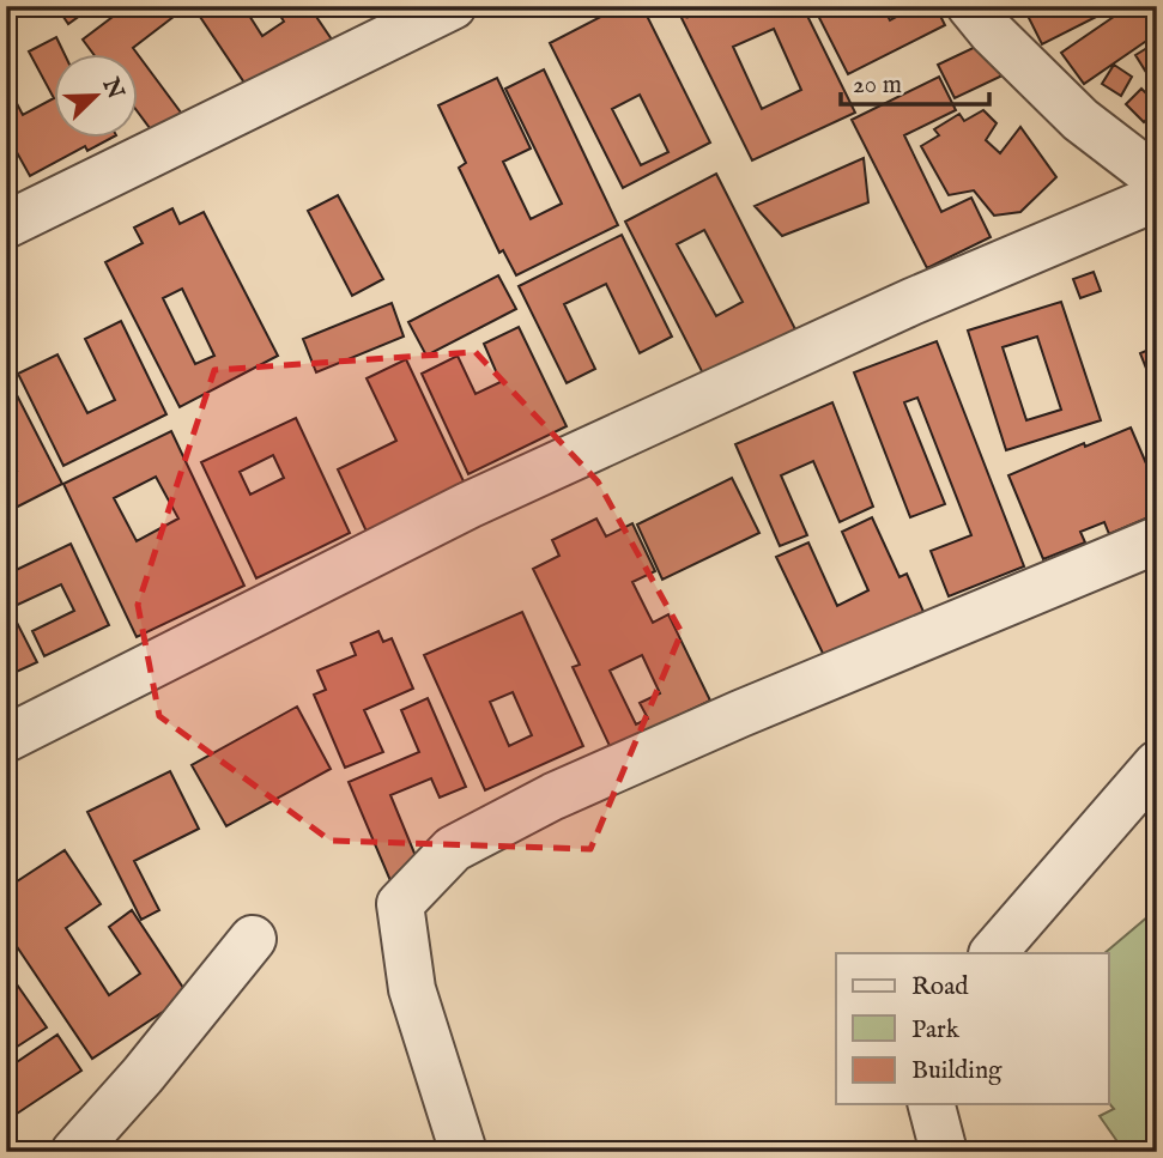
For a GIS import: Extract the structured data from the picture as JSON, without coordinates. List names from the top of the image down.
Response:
{
  "legend": ["Road", "Park", "Building"],
  "scale_bar": "20 m",
  "north": "top right"
}
